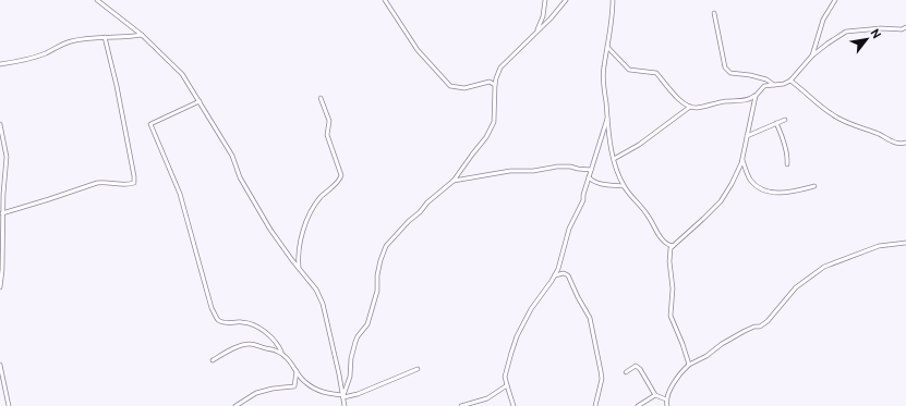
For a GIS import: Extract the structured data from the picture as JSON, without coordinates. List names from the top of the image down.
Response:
{
  "north": "top right"
}
